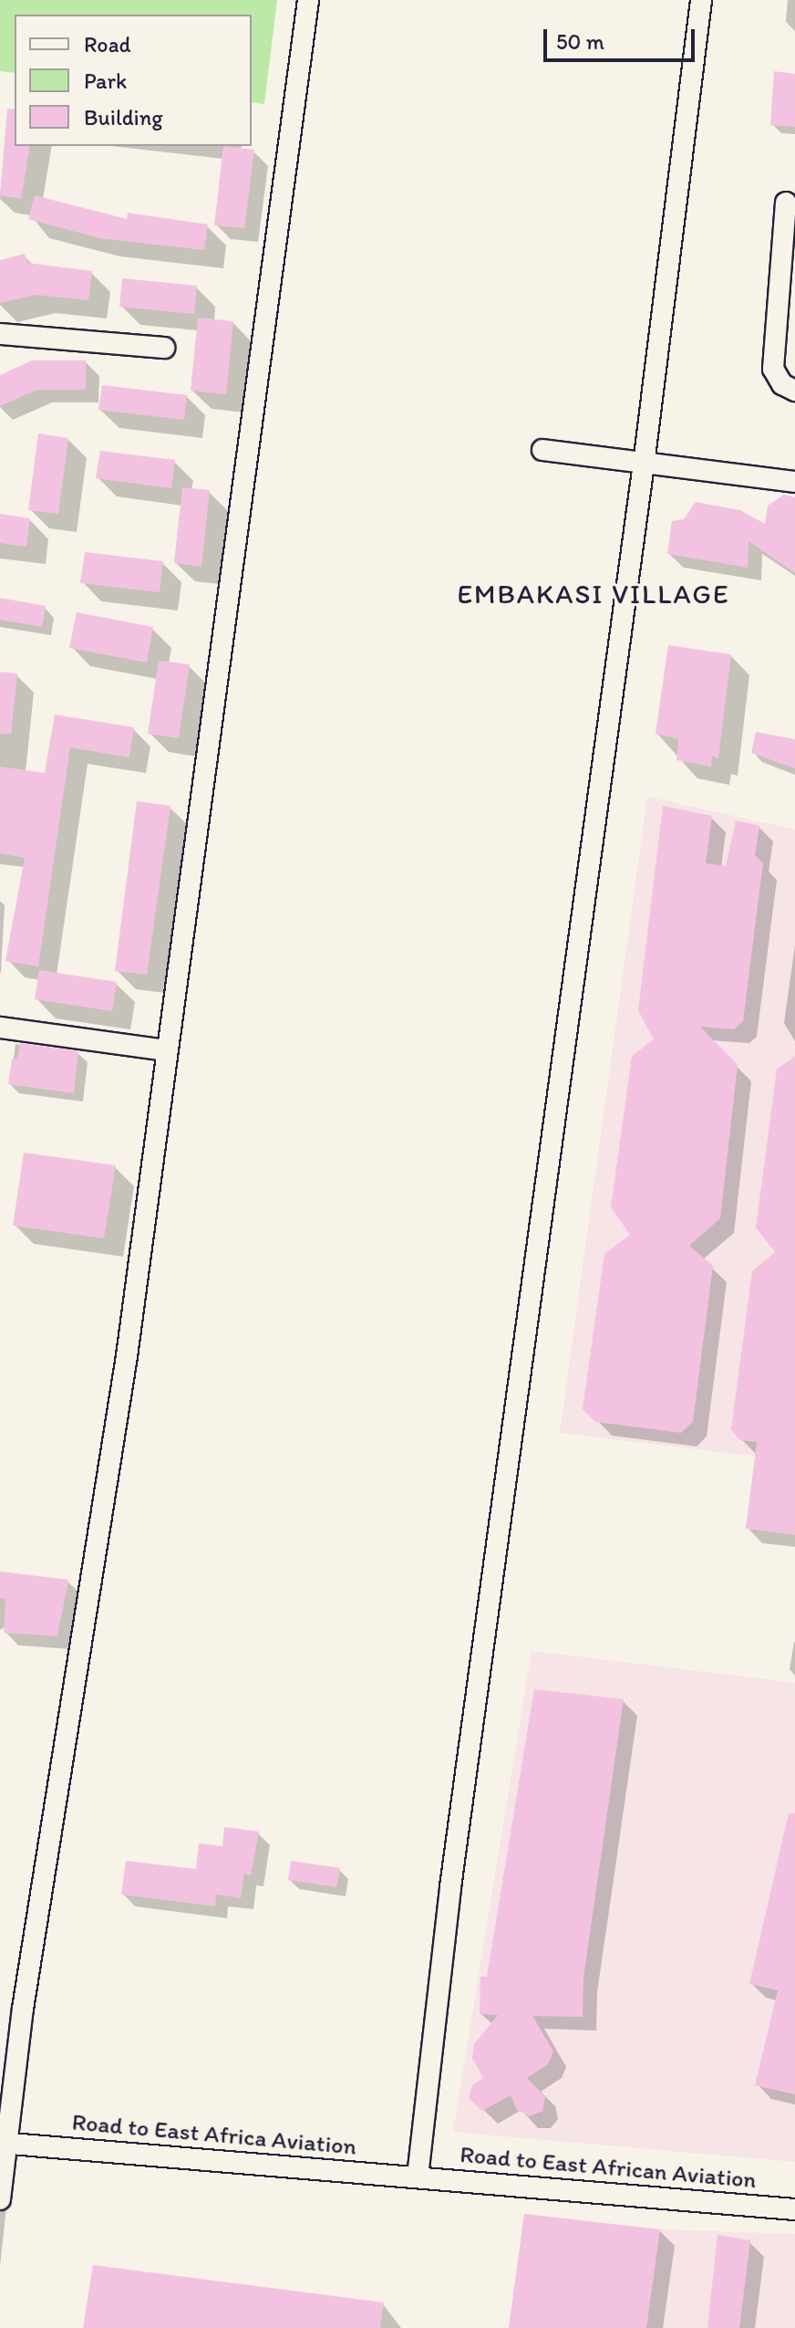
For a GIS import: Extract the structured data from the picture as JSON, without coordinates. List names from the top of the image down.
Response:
{
  "streets": {
    "street": ["Road to East Africa Aviation", "Road to East African Aviation"]
  },
  "crossings": [
    ["Road to East Africa Aviation", "Road to East African Aviation"]
  ],
  "districts": ["EMBAKASI VILLAGE"],
  "legend": ["Road", "Park", "Building"],
  "scale_bar": "50 m"
}
